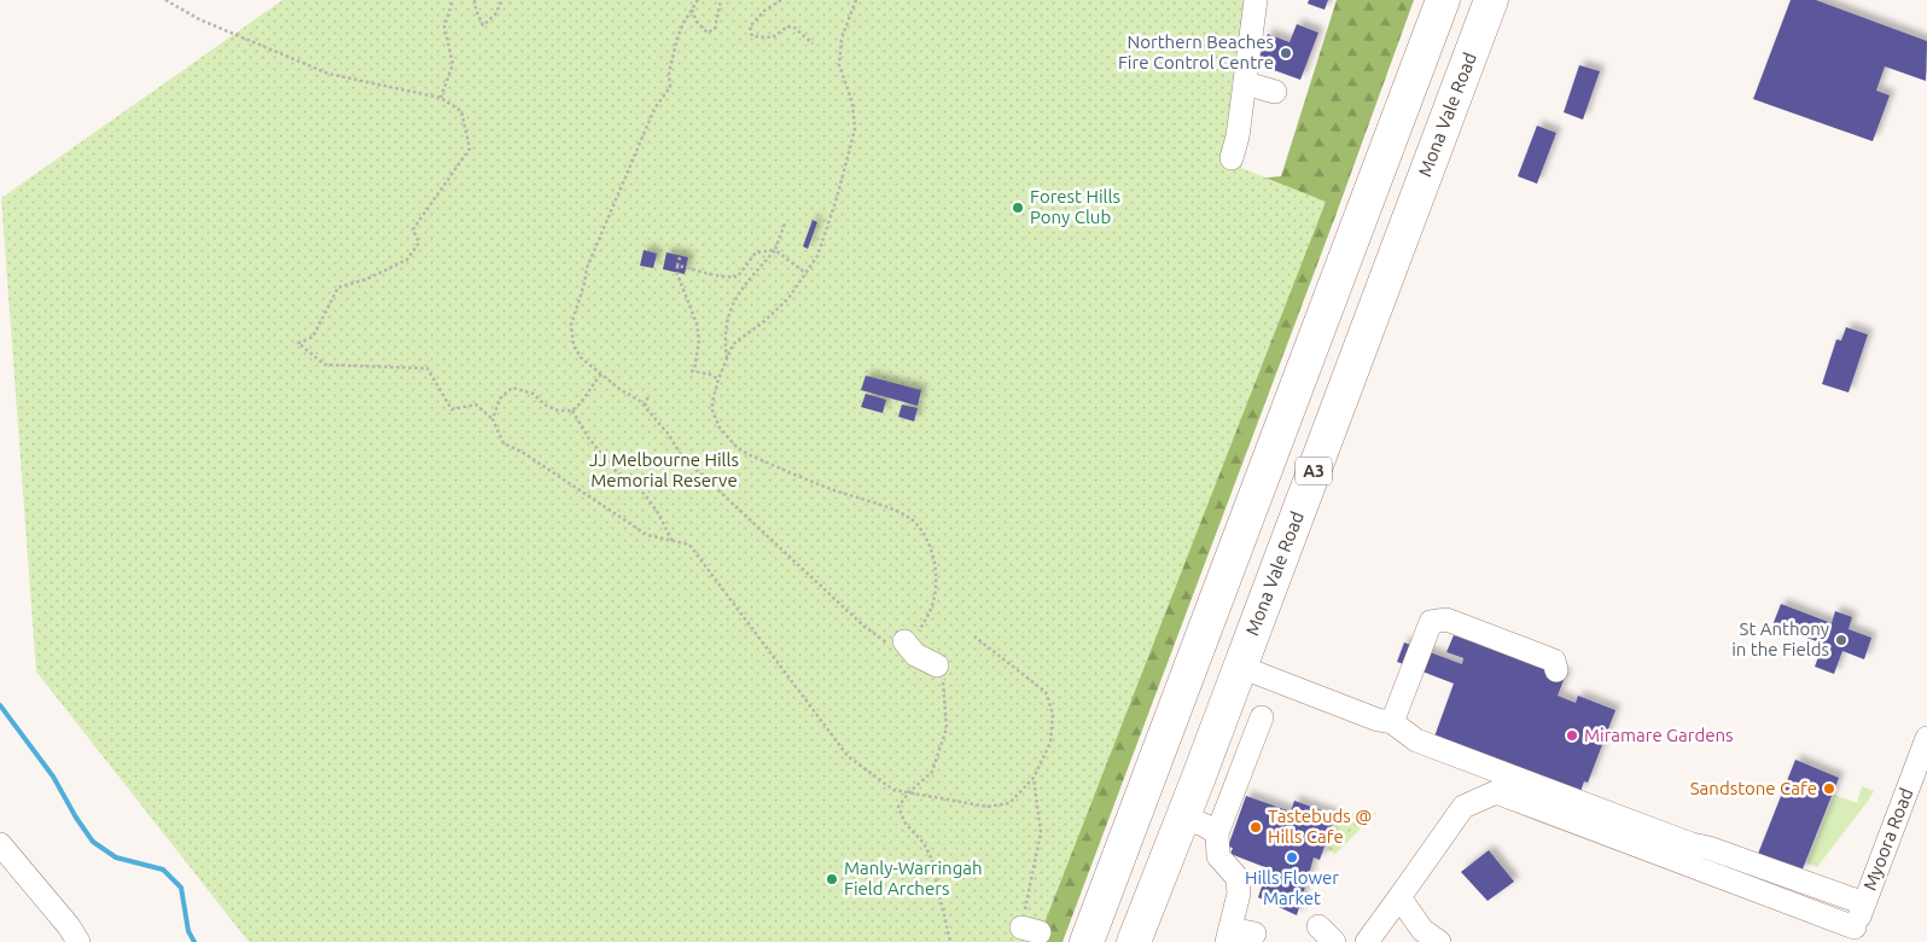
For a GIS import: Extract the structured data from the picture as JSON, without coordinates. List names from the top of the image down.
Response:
{
  "streets": {
    "highway": ["Mona Vale Road", "A3"],
    "street": ["Myoora Road"]
  },
  "parks": ["JJ Melbourne Hills Memorial Reserve"],
  "places": [
    "Northern Beaches Fire Control Centre",
    "Forest Hills Pony Club",
    "St Anthony in the Fields",
    "Miramare Gardens",
    "Sandstone Cafe",
    "Tastebuds @ Hills Cafe",
    "Hills Flower Market",
    "Manly-Warringah Field Archers"
  ]
}
